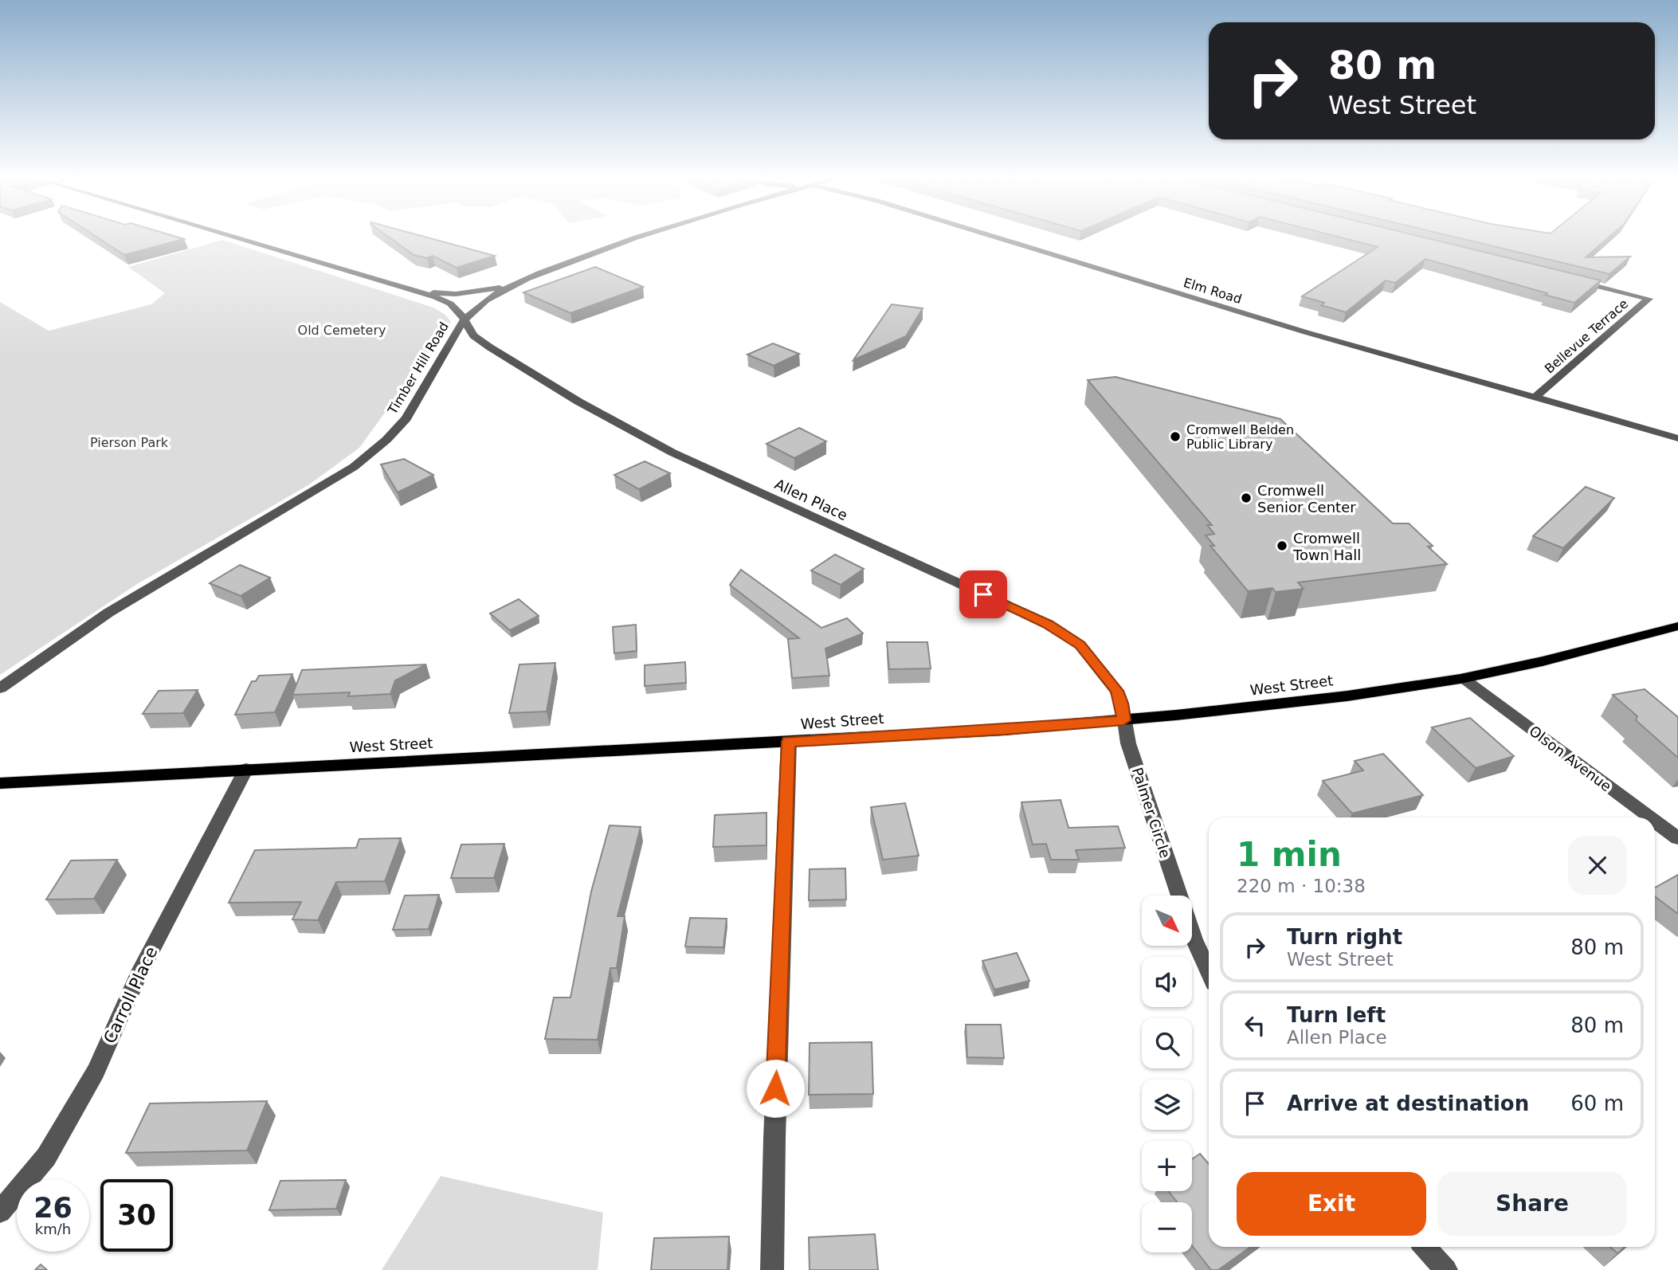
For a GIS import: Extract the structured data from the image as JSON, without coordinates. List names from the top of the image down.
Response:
{
  "streets": {
    "main road": ["West Street"],
    "street": [
      "Elm Road",
      "Bellevue Terrace",
      "Timber Hill Road",
      "Allen Place",
      "Olson Avenue",
      "Palmer Circle",
      "Carroll Place"
    ]
  },
  "crossings": [
    ["Elm Road", "Bellevue Terrace"],
    ["Timber Hill Road", "Allen Place"],
    ["Allen Place", "West Street"],
    ["Allen Place", "Palmer Circle"],
    ["West Street", "Olson Avenue"],
    ["West Street", "Palmer Circle"],
    ["West Street", "Carroll Place"]
  ],
  "parks": ["Old Cemetery", "Pierson Park"],
  "places": ["Cromwell Belden Public Library", "Cromwell Senior Center", "Cromwell Town Hall"],
  "north": "bottom right",
  "page": {
    "turn": ["80 m", "West Street"],
    "heading": ["1 min", "220 m · 10:38"],
    "map_buttons": ["+", "−"],
    "list": [
      {
        "name": "Turn right",
        "note": "West Street",
        "value": "80 m"
      },
      {
        "name": "Turn left",
        "note": "Allen Place",
        "value": "80 m"
      },
      {
        "name": "Arrive at destination",
        "value": "60 m"
      }
    ],
    "buttons": ["Exit", "Share"],
    "speed": "26 km/h",
    "limit": "30"
  }
}
